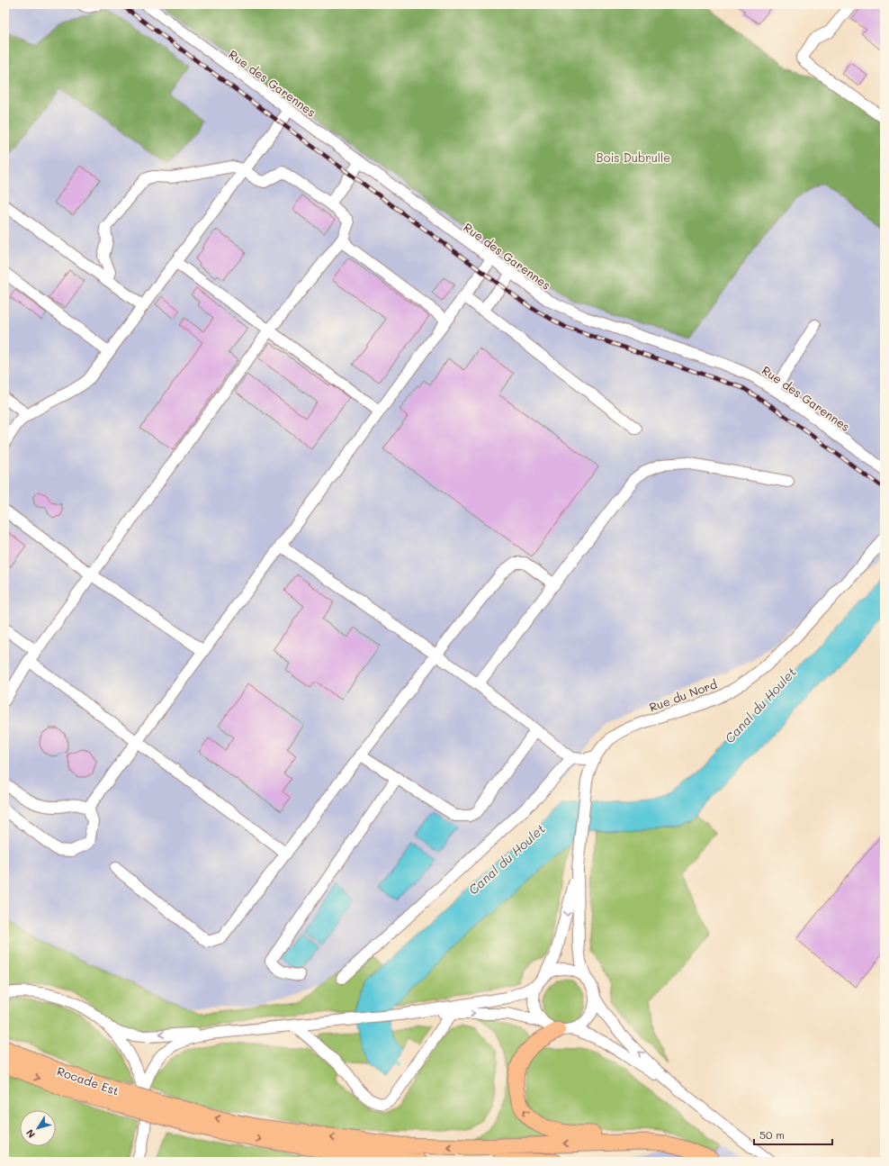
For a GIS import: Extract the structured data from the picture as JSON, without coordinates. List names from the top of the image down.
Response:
{
  "streets": {
    "highway": ["Rocade Est"],
    "street": ["Rue des Garennes", "Rue du Nord"]
  },
  "water": ["Canal du Houlet"],
  "parks": ["Bois Dubrulle"],
  "scale_bar": "50 m",
  "north": "bottom left"
}
